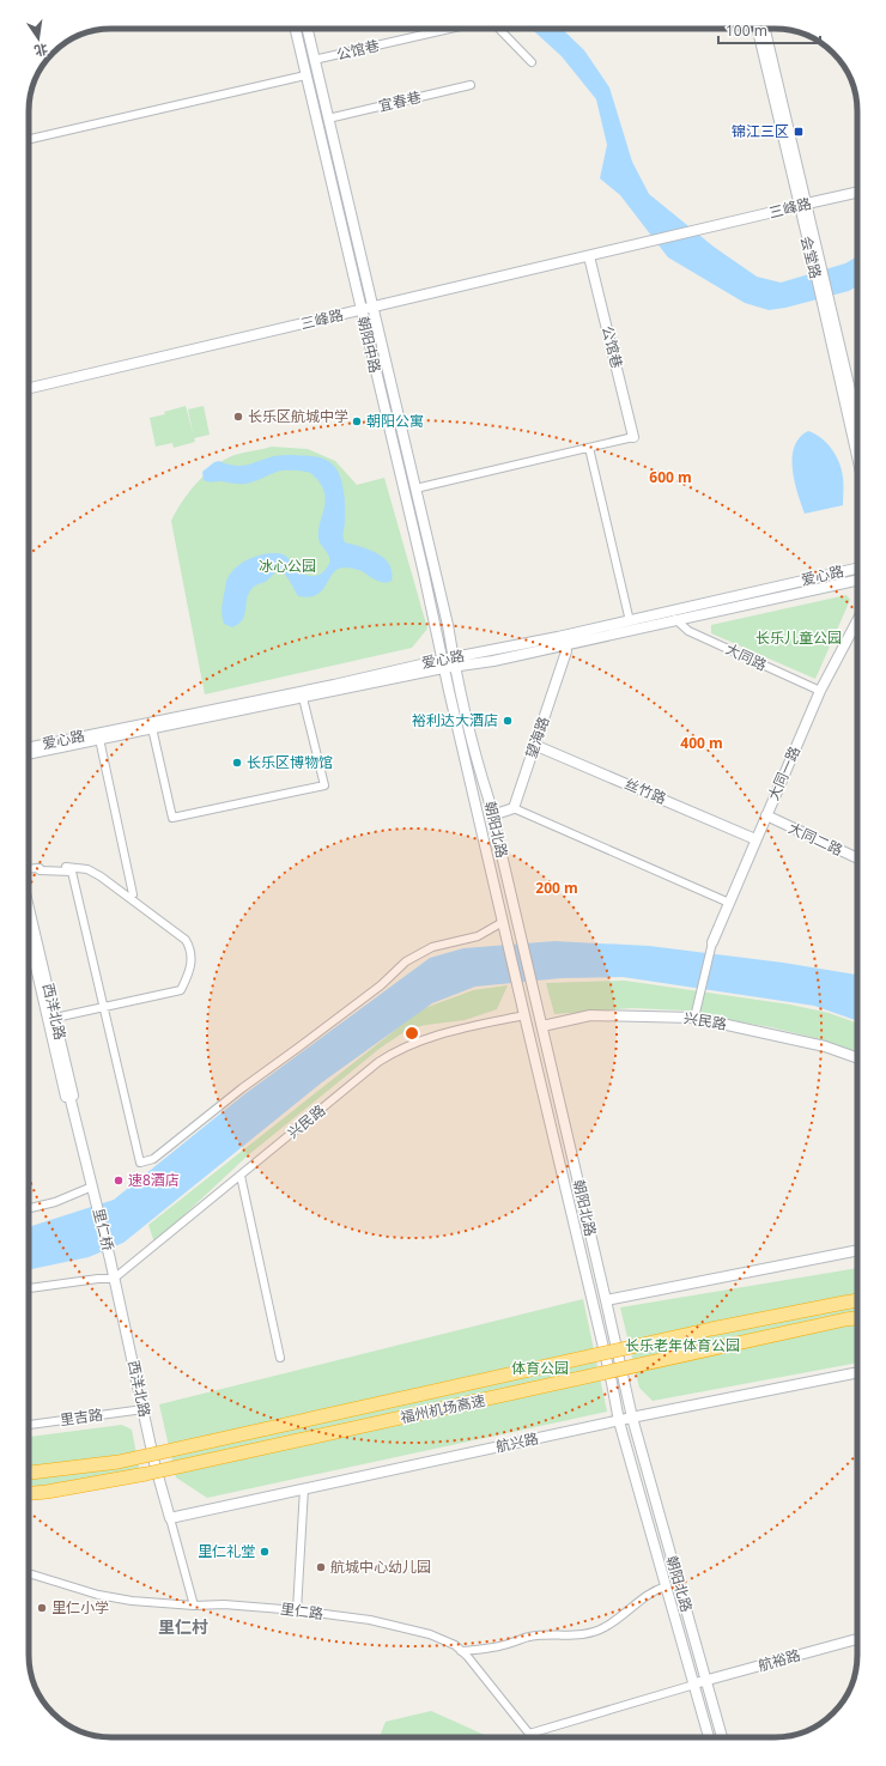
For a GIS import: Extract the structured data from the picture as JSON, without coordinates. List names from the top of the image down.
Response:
{
  "streets": {
    "highway": ["福州机场高速"],
    "main road": [
      "公馆巷",
      "三峰路",
      "会堂路",
      "朝阳中路",
      "爱心路",
      "望海路",
      "大同一路",
      "丝竹路",
      "朝阳北路",
      "大同二路",
      "西洋北路",
      "兴民路",
      "里仁桥",
      "航兴路",
      "航裕路"
    ],
    "street": [
      "宜春巷",
      "大同路",
      "里吉路",
      "里仁路"
    ]
  },
  "crossings": [
    ["公馆巷", "三峰路"],
    ["公馆巷", "朝阳中路"],
    ["宜春巷", "朝阳中路"],
    ["三峰路", "会堂路"],
    ["三峰路", "朝阳中路"],
    ["朝阳中路", "爱心路"],
    ["朝阳中路", "朝阳北路"],
    ["爱心路", "大同路"],
    ["爱心路", "望海路"],
    ["爱心路", "朝阳北路"],
    ["大同路", "大同一路"],
    ["望海路", "丝竹路"],
    ["大同一路", "丝竹路"],
    ["大同一路", "大同二路"],
    ["朝阳北路", "兴民路"],
    ["朝阳北路", "航兴路"],
    ["朝阳北路", "航裕路"],
    ["西洋北路", "兴民路"],
    ["西洋北路", "里仁桥"],
    ["西洋北路", "里吉路"],
    ["西洋北路", "航兴路"]
  ],
  "districts": ["里仁村"],
  "parks": [
    "冰心公园",
    "长乐儿童公园",
    "长乐老年体育公园",
    "体育公园"
  ],
  "places": {
    "transit": ["锦江三区"],
    "other": [
      "长乐区航城中学",
      "朝阳公寓",
      "裕利达大酒店",
      "长乐区博物馆",
      "速8酒店",
      "里仁礼堂",
      "航城中心幼儿园",
      "里仁小学"
    ]
  },
  "scale_bar": "100 m",
  "north": "bottom",
  "rings": ["600 m", "400 m", "200 m"]
}
